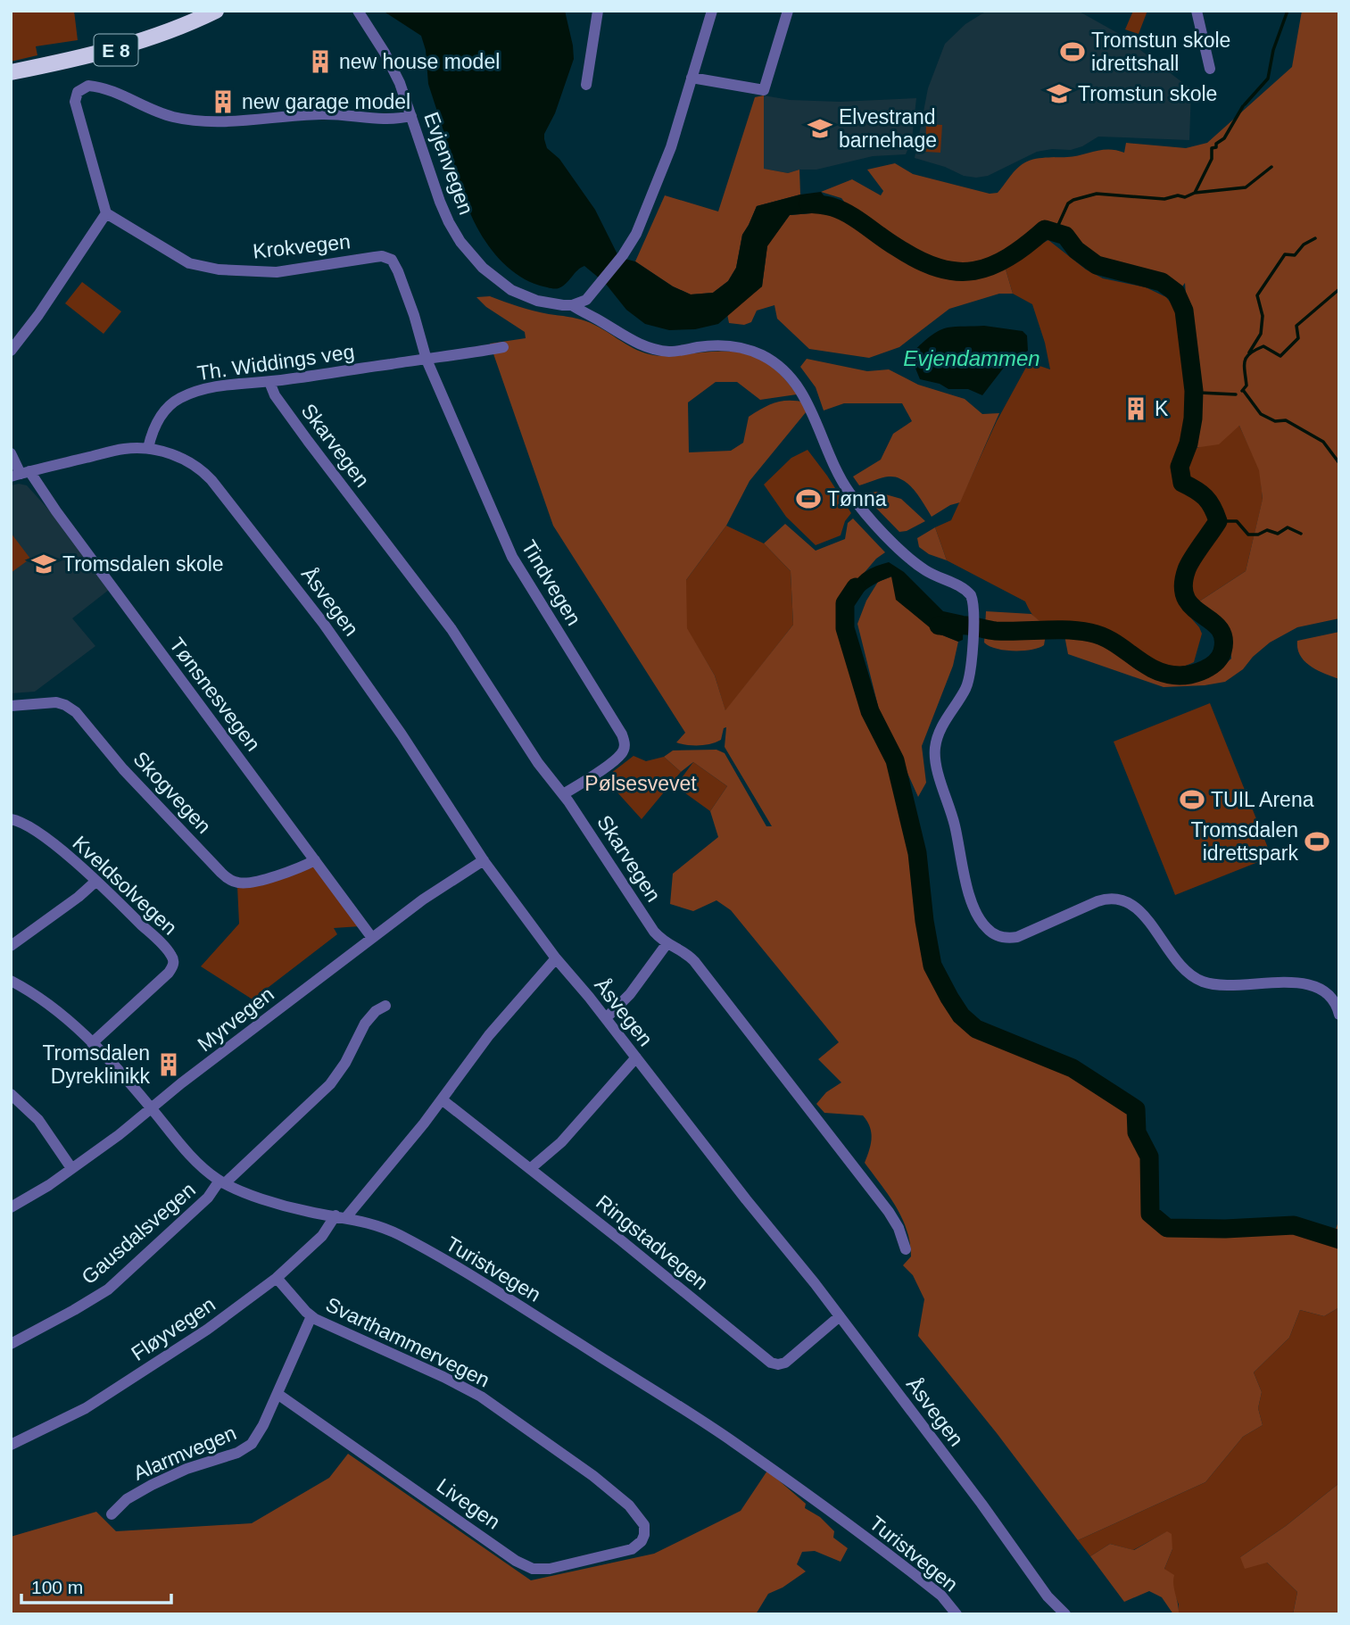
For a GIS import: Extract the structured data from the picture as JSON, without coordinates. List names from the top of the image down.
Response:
{
  "streets": {
    "highway": ["E 8"],
    "street": [
      "Evjenvegen",
      "Krokvegen",
      "Th. Widdings veg",
      "Skarvegen",
      "Tindvegen",
      "Åsvegen",
      "Tønsnesvegen",
      "Skogvegen",
      "Kveldsolvegen",
      "Myrvegen",
      "Gausdalsvegen",
      "Ringstadvegen",
      "Turistvegen",
      "Fløyvegen",
      "Svarthammervegen",
      "Alarmvegen",
      "Livegen"
    ]
  },
  "crossings": [
    ["Krokvegen", "Th. Widdings veg"],
    ["Krokvegen", "Tindvegen"],
    ["Th. Widdings veg", "Skarvegen"],
    ["Th. Widdings veg", "Tindvegen"],
    ["Th. Widdings veg", "Åsvegen"],
    ["Skarvegen", "Tindvegen"],
    ["Åsvegen", "Myrvegen"],
    ["Åsvegen", "Ringstadvegen"],
    ["Åsvegen", "Fløyvegen"],
    ["Tønsnesvegen", "Skogvegen"],
    ["Tønsnesvegen", "Myrvegen"],
    ["Kveldsolvegen", "Turistvegen"],
    ["Myrvegen", "Turistvegen"],
    ["Gausdalsvegen", "Turistvegen"],
    ["Ringstadvegen", "Fløyvegen"],
    ["Turistvegen", "Fløyvegen"],
    ["Fløyvegen", "Svarthammervegen"],
    ["Svarthammervegen", "Alarmvegen"],
    ["Svarthammervegen", "Livegen"],
    ["Alarmvegen", "Livegen"]
  ],
  "water": ["Evjendammen"],
  "parks": ["Pølsesvevet"],
  "places": {
    "sports": [
      "Tromstun skole idrettshall",
      "Tønna",
      "TUIL Arena",
      "Tromsdalen idrettspark"
    ],
    "building": [
      "new house model",
      "new garage model",
      "K",
      "Tromsdalen Dyreklinikk"
    ],
    "school or university": ["Tromstun skole", "Elvestrand barnehage", "Tromsdalen skole"]
  },
  "scale_bar": "100 m"
}
